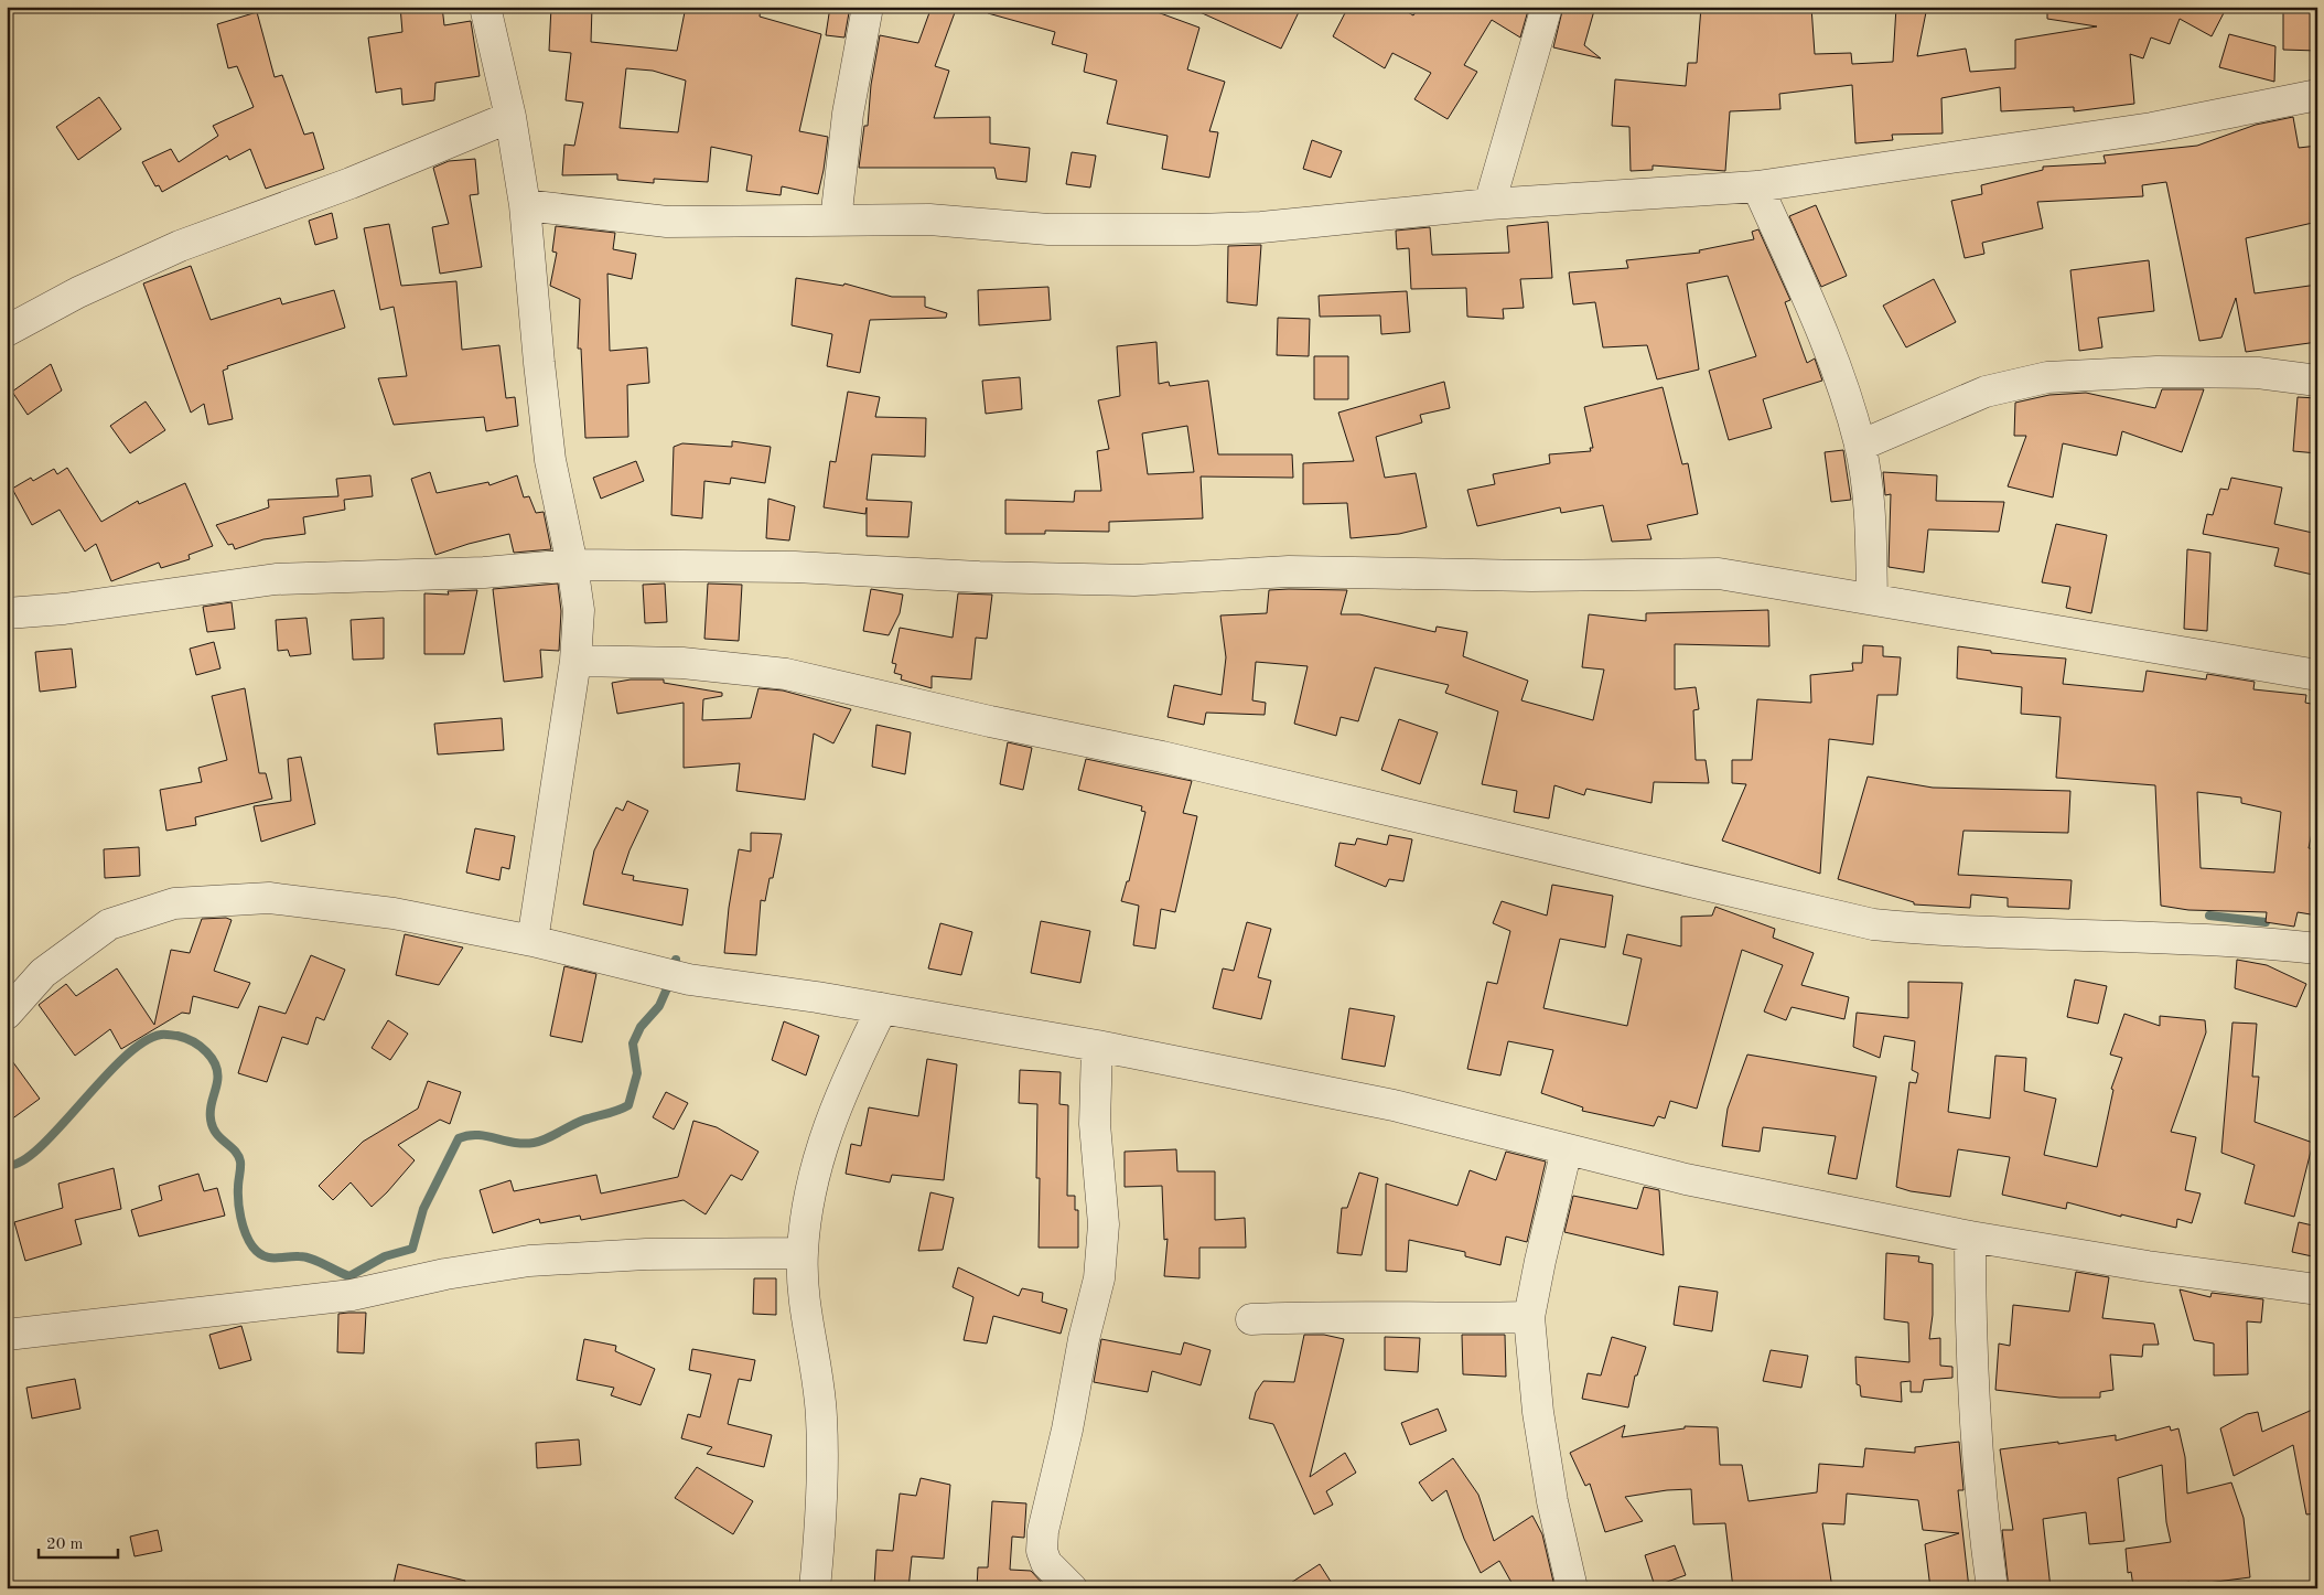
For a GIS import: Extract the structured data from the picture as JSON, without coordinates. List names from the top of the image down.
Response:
{
  "scale_bar": "20 m"
}
